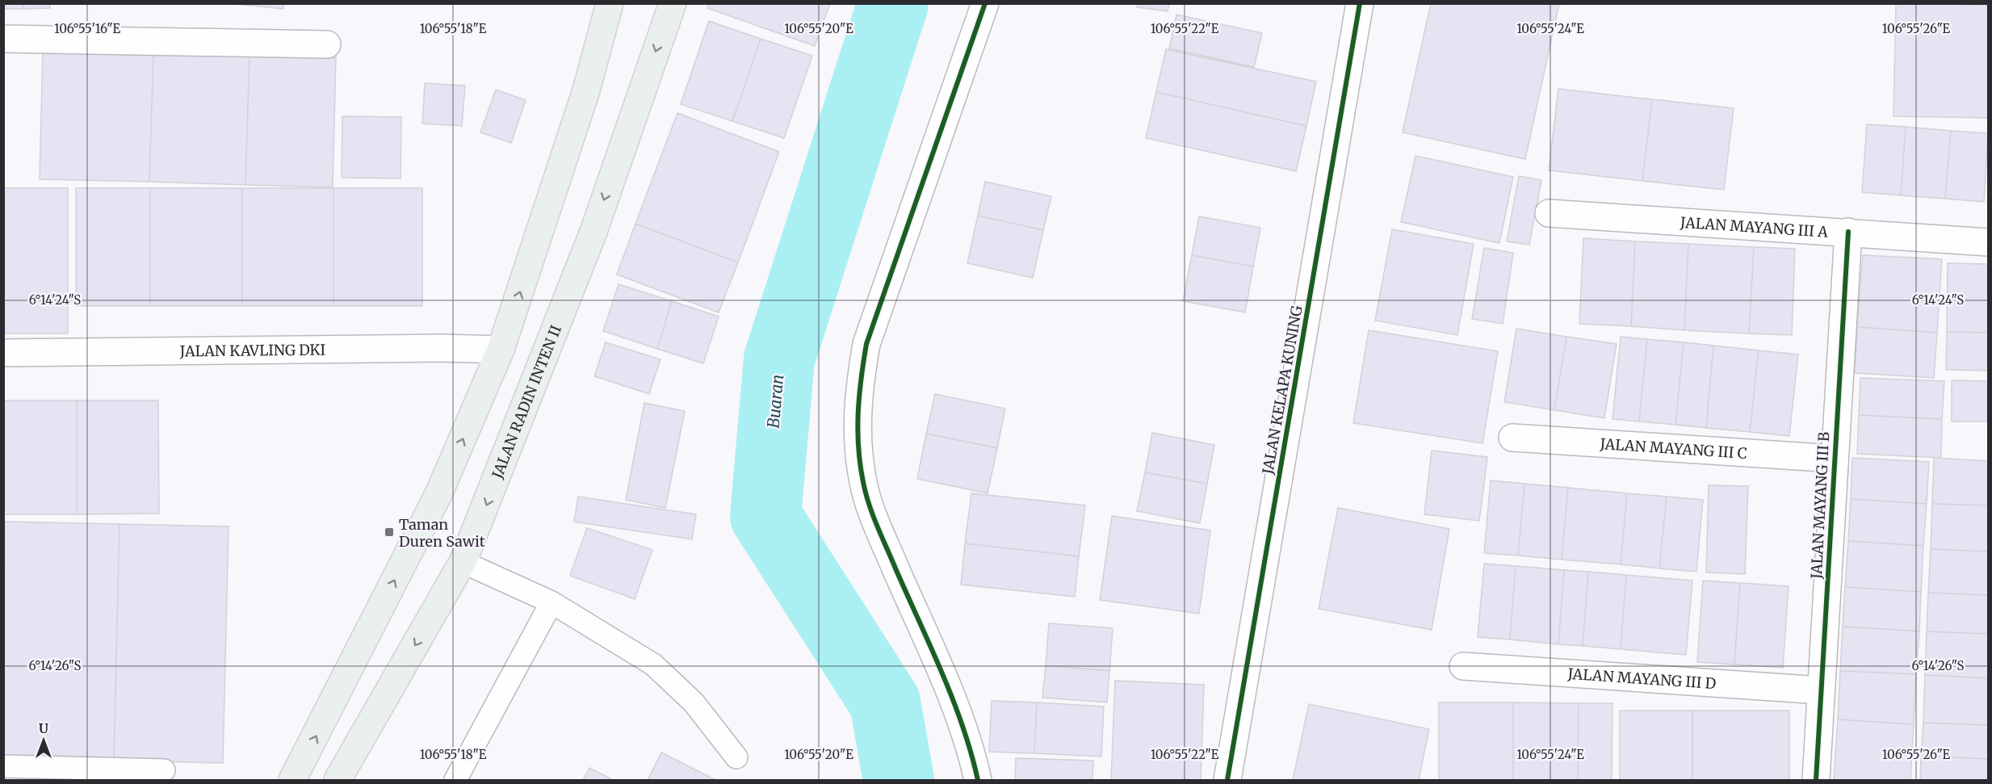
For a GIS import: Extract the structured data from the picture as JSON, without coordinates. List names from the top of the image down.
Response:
{
  "streets": {
    "main road": ["JALAN RADIN INTEN II"],
    "street": [
      "JALAN MAYANG III A",
      "JALAN KAVLING DKI",
      "JALAN KELAPA KUNING",
      "JALAN MAYANG III C",
      "JALAN MAYANG III B",
      "JALAN MAYANG III D"
    ]
  },
  "crossings": [
    ["JALAN MAYANG III A", "JALAN MAYANG III B"],
    ["JALAN MAYANG III C", "JALAN MAYANG III B"],
    ["JALAN MAYANG III B", "JALAN MAYANG III D"]
  ],
  "water": ["Buaran"],
  "places": {
    "transit": ["Taman Duren Sawit"]
  },
  "north": "top",
  "coordinates": [
    "106°55'16\"E",
    "106°55'18\"E",
    "106°55'20\"E",
    "106°55'22\"E",
    "106°55'24\"E",
    "106°55'26\"E",
    "6°14'24\"S",
    "6°14'26\"S"
  ]
}
